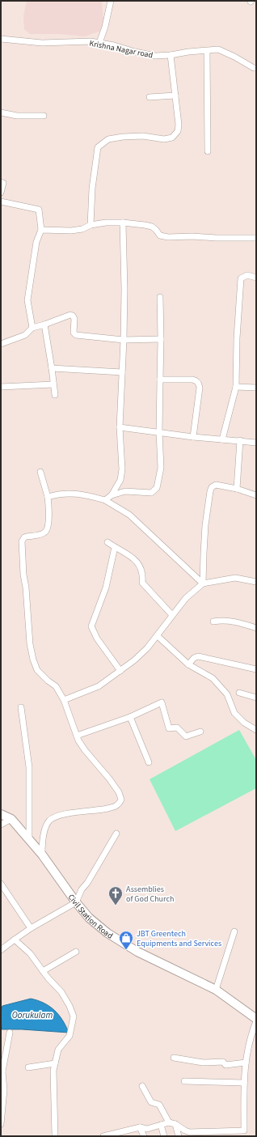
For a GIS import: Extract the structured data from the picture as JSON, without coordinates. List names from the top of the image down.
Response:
{
  "streets": {
    "main road": ["Civil Station Road"],
    "street": ["Krishna Nagar road"]
  },
  "water": ["Oorukulam"],
  "places": {
    "church": ["Assemblies of God Church"],
    "shop": ["JBT Greentech Equipments and Services"]
  }
}
